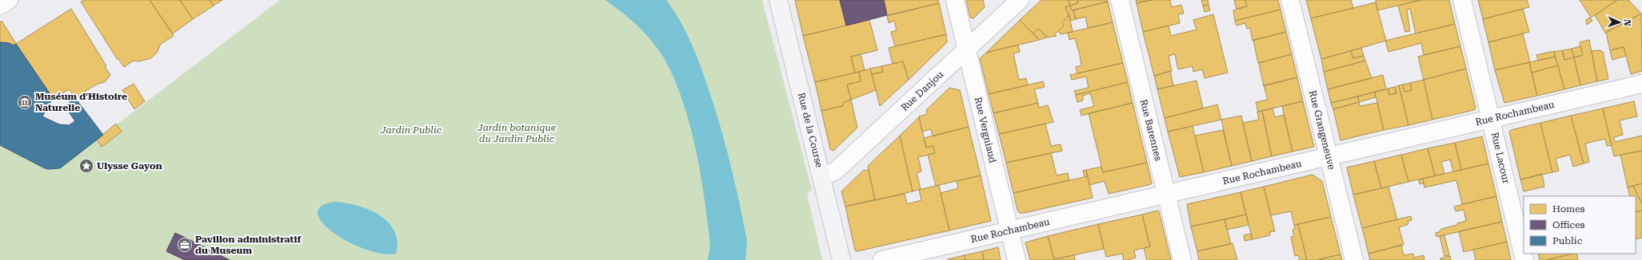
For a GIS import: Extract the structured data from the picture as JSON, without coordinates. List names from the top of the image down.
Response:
{
  "streets": {
    "main road": ["Rue de la Course"],
    "street": [
      "Rue Danjou",
      "Rue Rochambeau",
      "Rue Vergniaud",
      "Rue Barennes",
      "Rue Grangeneuve",
      "Rue Lacour"
    ]
  },
  "crossings": [
    ["Rue Danjou", "Rue de la Course"],
    ["Rue Danjou", "Rue Vergniaud"],
    ["Rue Rochambeau", "Rue Vergniaud"],
    ["Rue Rochambeau", "Rue Barennes"],
    ["Rue Rochambeau", "Rue Grangeneuve"],
    ["Rue Rochambeau", "Rue Lacour"]
  ],
  "parks": ["Jardin botanique du Jardin Public", "Jardin Public"],
  "places": {
    "museum": ["Muséum d'Histoire Naturelle"],
    "place": ["Ulysse Gayon"],
    "office": ["Pavillon administratif du Museum"]
  },
  "legend": ["Homes", "Offices", "Public"],
  "north": "right"
}
